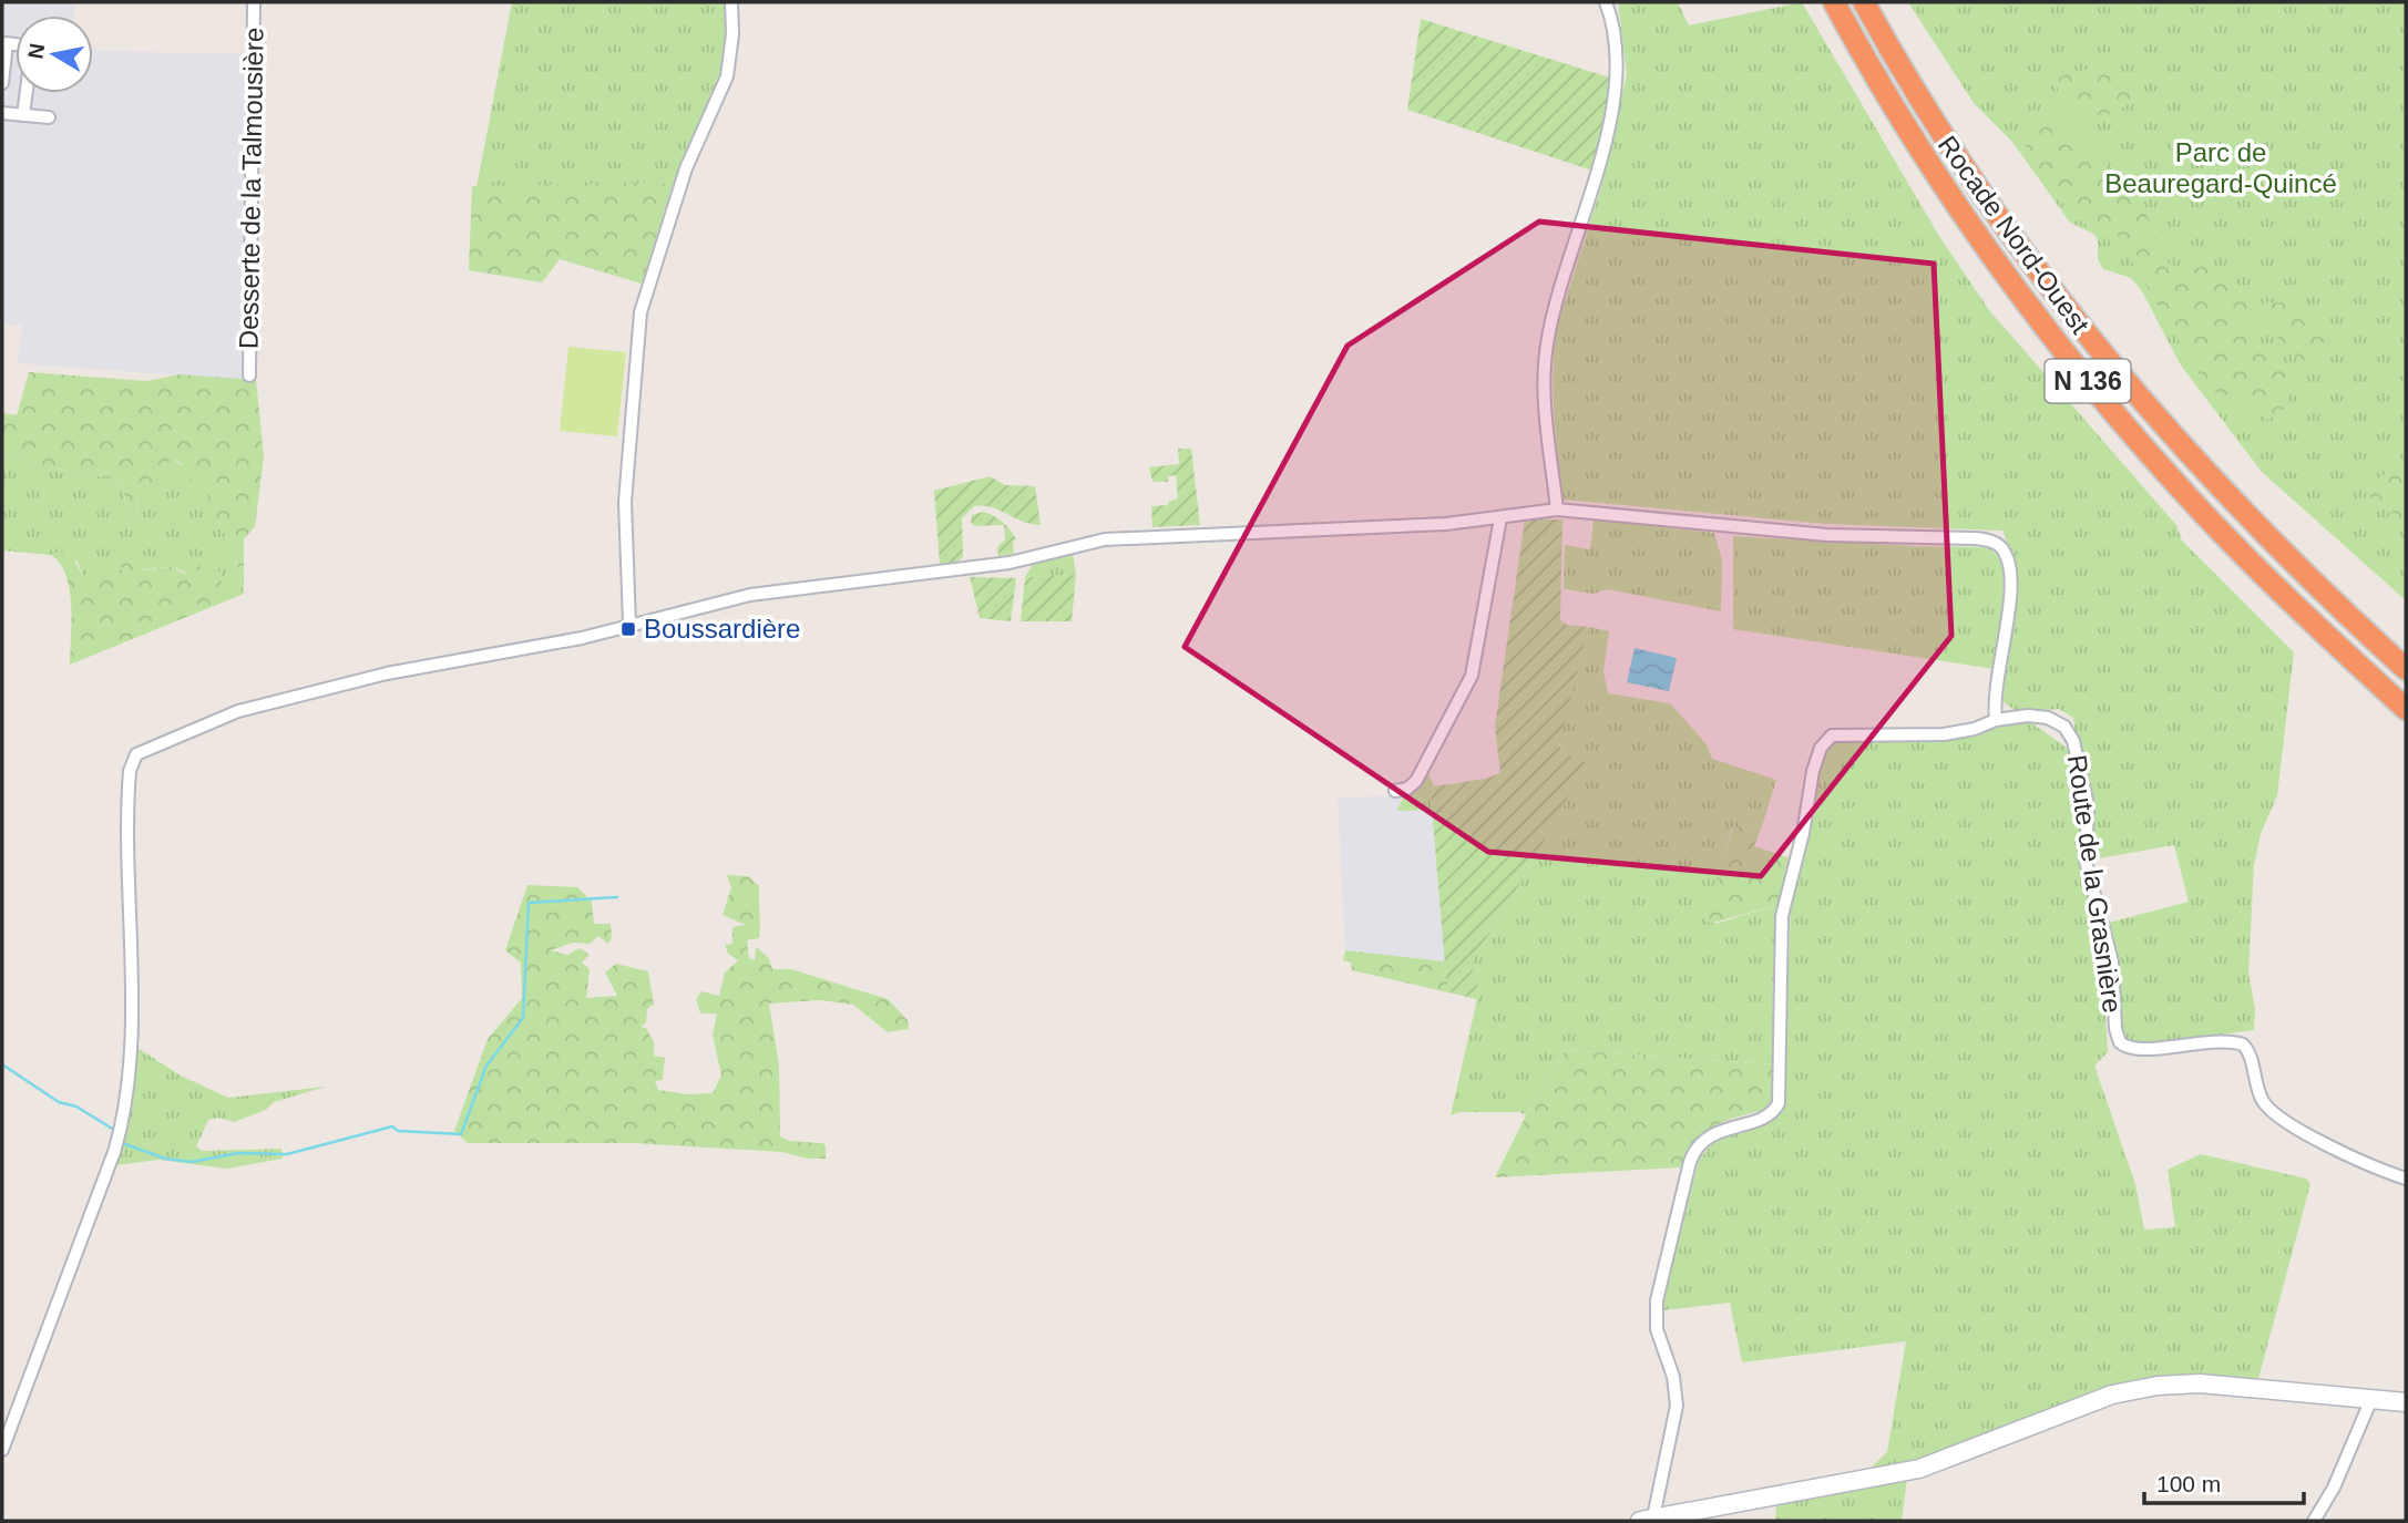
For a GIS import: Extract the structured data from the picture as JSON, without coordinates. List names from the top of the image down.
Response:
{
  "streets": {
    "highway": ["Rocade Nord-Ouest", "N 136"],
    "street": ["Desserte de la Talmousière", "Route de la Grasnière"]
  },
  "parks": ["Parc de Beauregard-Quincé"],
  "places": {
    "transit": ["Boussardière"]
  },
  "scale_bar": "100 m",
  "north": "left"
}
